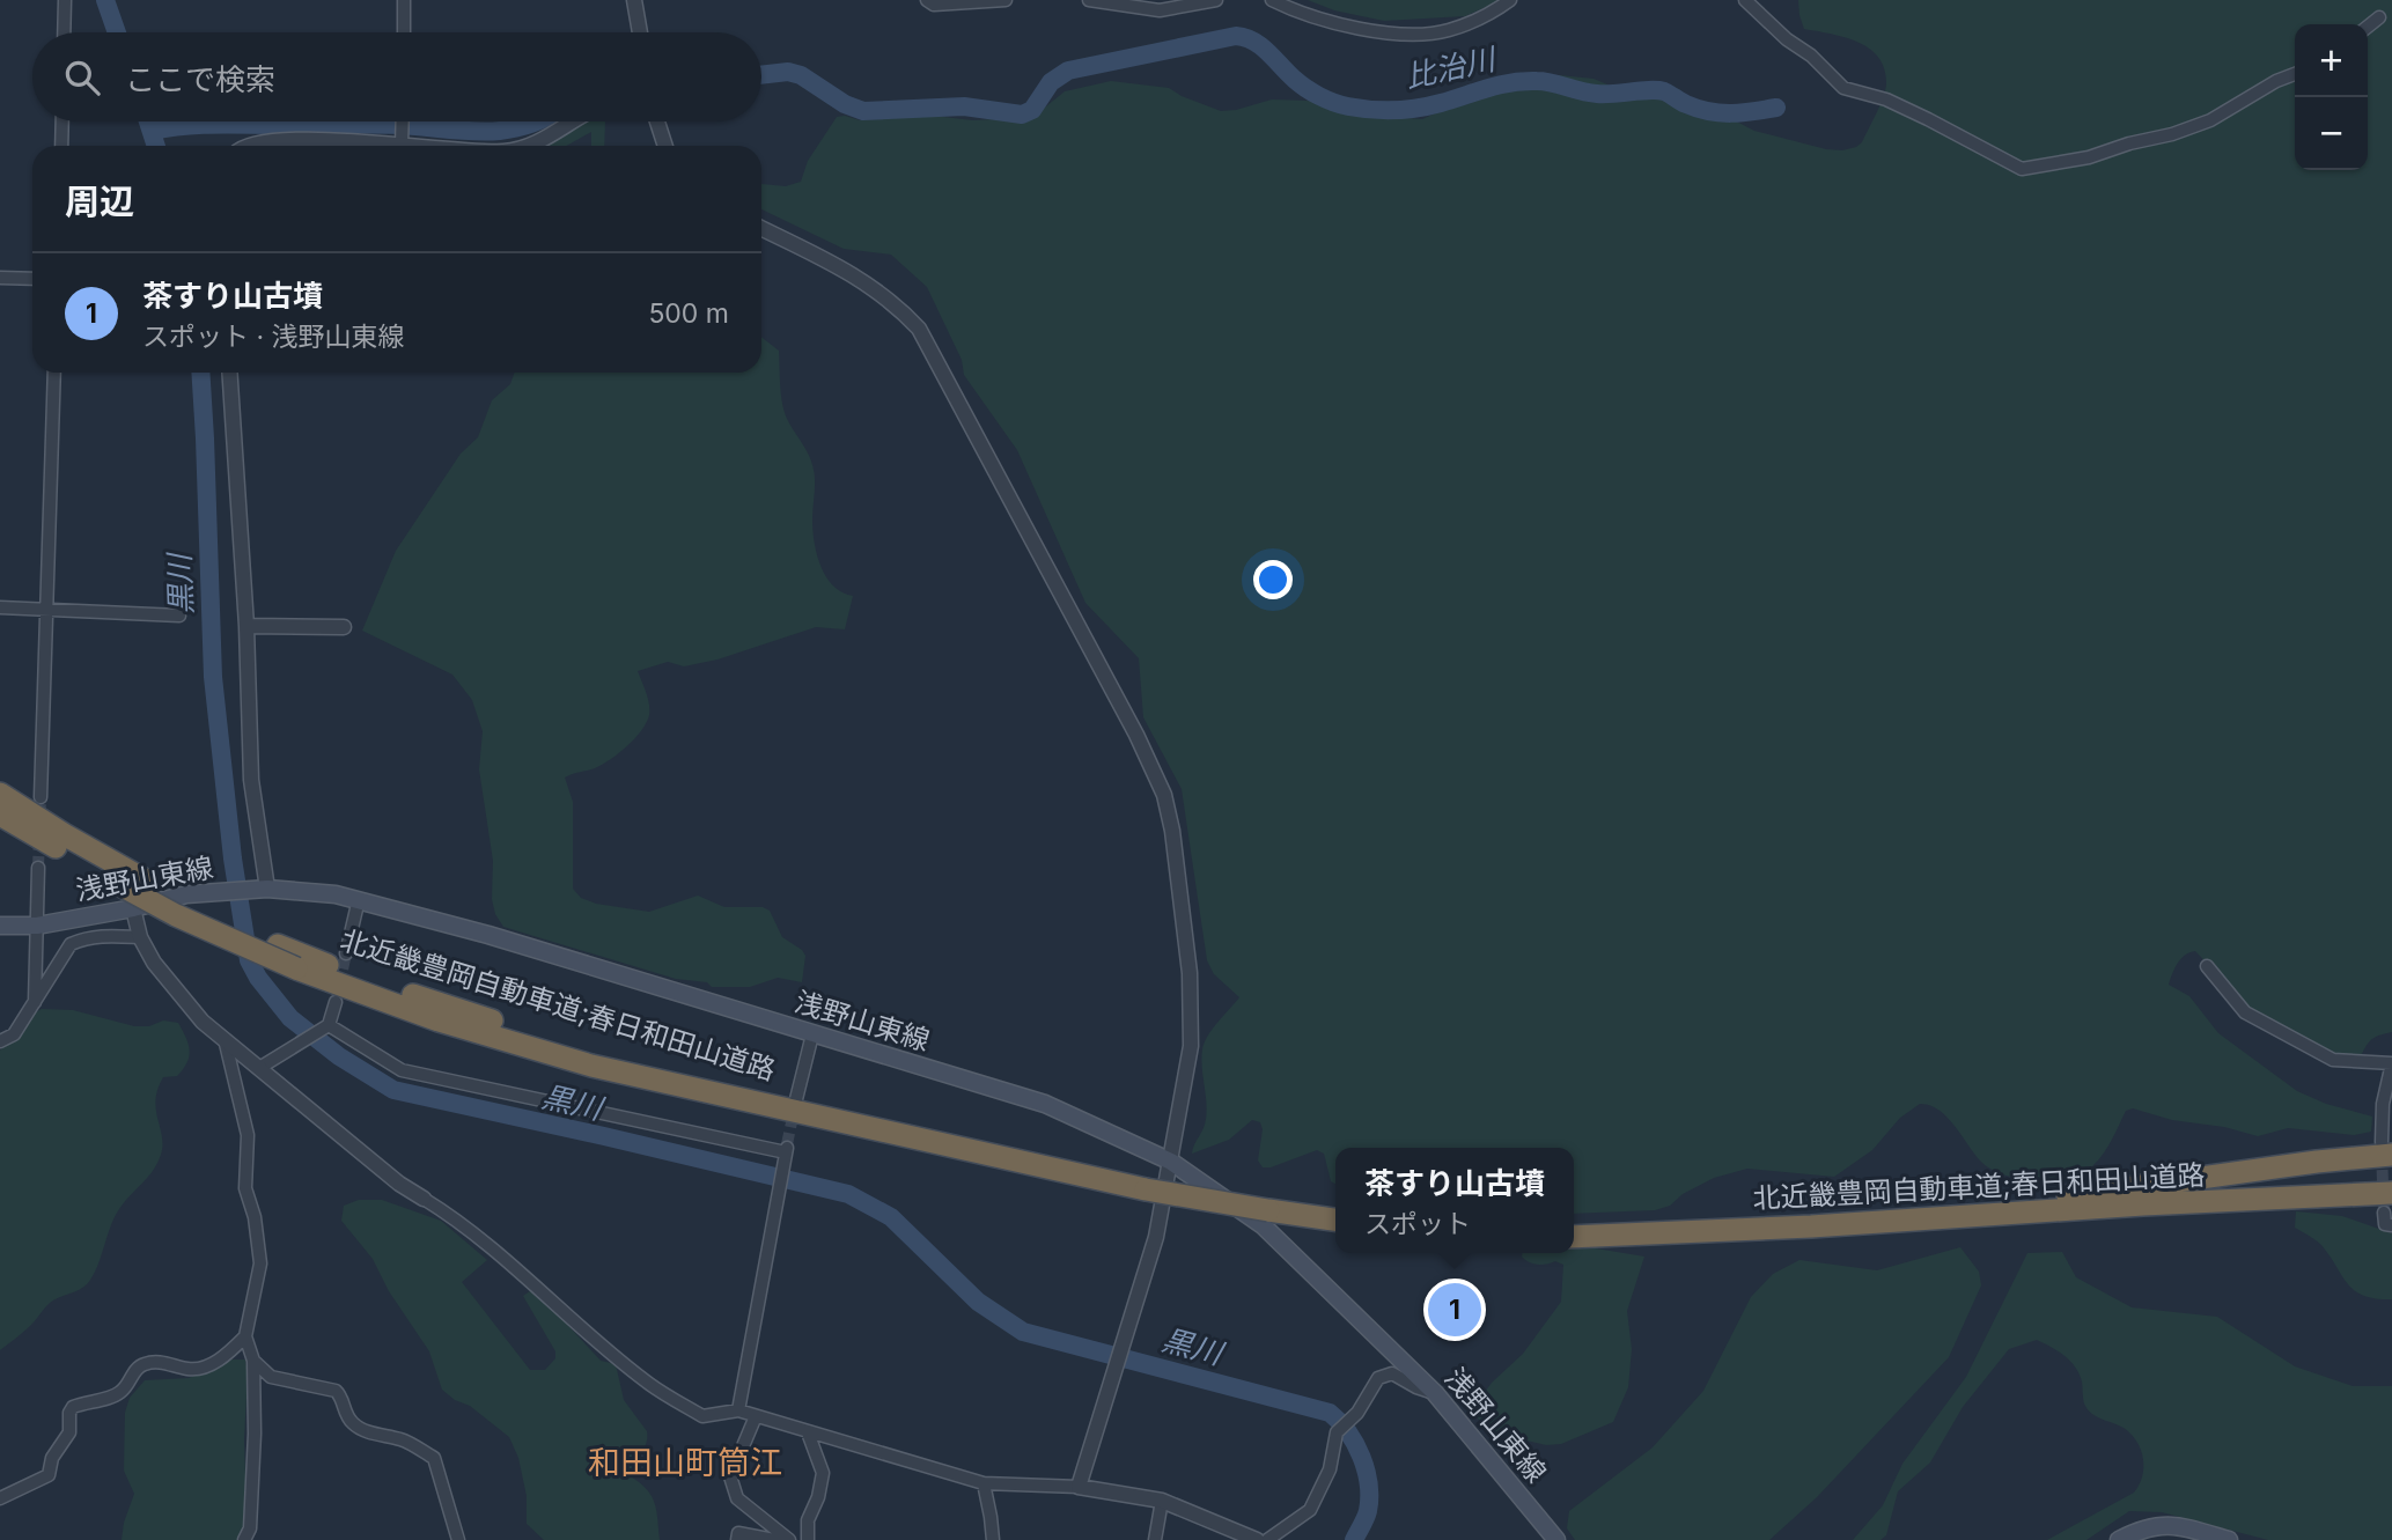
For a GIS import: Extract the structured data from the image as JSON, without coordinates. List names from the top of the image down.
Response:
{
  "streets": {
    "highway": ["北近畿豊岡自動車道;春日和田山道路"],
    "main road": ["浅野山東線"]
  },
  "districts": ["和田山町筒江"],
  "water": ["比治川", "黒川"],
  "page": {
    "map_buttons": ["+", "−"],
    "search": "ここで検索",
    "heading": "周辺",
    "list": [
      {
        "mark": "1",
        "name": "茶すり山古墳",
        "note": "スポット · 浅野山東線",
        "value": "500 m"
      }
    ],
    "popup": ["茶すり山古墳", "スポット"],
    "pins": "1"
  }
}
